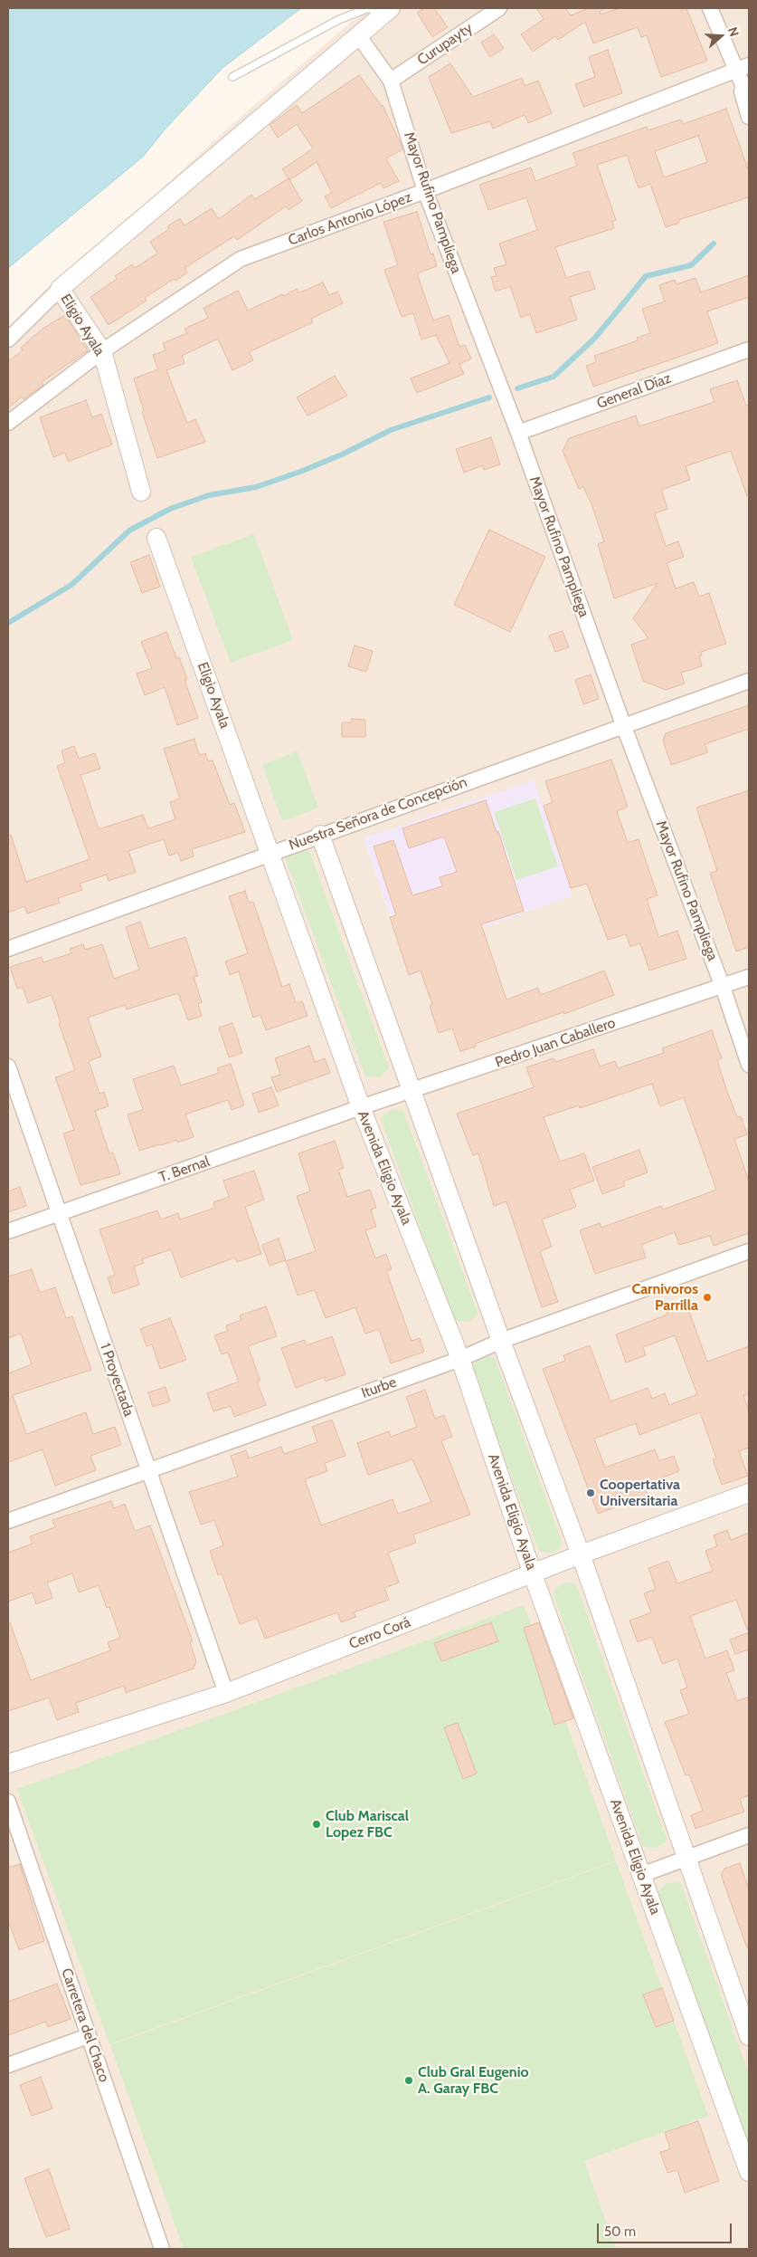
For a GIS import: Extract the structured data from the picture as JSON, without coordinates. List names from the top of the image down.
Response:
{
  "streets": {
    "street": [
      "Curupayty",
      "Mayor Rufino Pampliega",
      "Carlos Antonio López",
      "Eligio Ayala",
      "General Díaz",
      "Nuestra Señora de Concepción",
      "Pedro Juan Caballero",
      "Avenida Eligio Ayala",
      "T. Bernal",
      "1 Proyectada",
      "Iturbe",
      "Cerro Corá",
      "Carretera del Chaco"
    ]
  },
  "crossings": [
    ["Curupayty", "Mayor Rufino Pampliega"],
    ["Mayor Rufino Pampliega", "Carlos Antonio López"],
    ["Mayor Rufino Pampliega", "General Díaz"],
    ["Mayor Rufino Pampliega", "Nuestra Señora de Concepción"],
    ["Mayor Rufino Pampliega", "Pedro Juan Caballero"],
    ["Carlos Antonio López", "Eligio Ayala"],
    ["Eligio Ayala", "Nuestra Señora de Concepción"],
    ["Eligio Ayala", "Avenida Eligio Ayala"],
    ["Nuestra Señora de Concepción", "Avenida Eligio Ayala"],
    ["Pedro Juan Caballero", "Avenida Eligio Ayala"],
    ["Pedro Juan Caballero", "T. Bernal"],
    ["Avenida Eligio Ayala", "T. Bernal"],
    ["Avenida Eligio Ayala", "Iturbe"],
    ["Avenida Eligio Ayala", "Cerro Corá"],
    ["T. Bernal", "1 Proyectada"],
    ["1 Proyectada", "Iturbe"],
    ["1 Proyectada", "Cerro Corá"]
  ],
  "places": [
    "Carnivoros Parrilla",
    "Coopertativa Universitaria",
    "Club Mariscal Lopez FBC",
    "Club Gral Eugenio A. Garay FBC"
  ],
  "scale_bar": "50 m",
  "north": "right"
}
